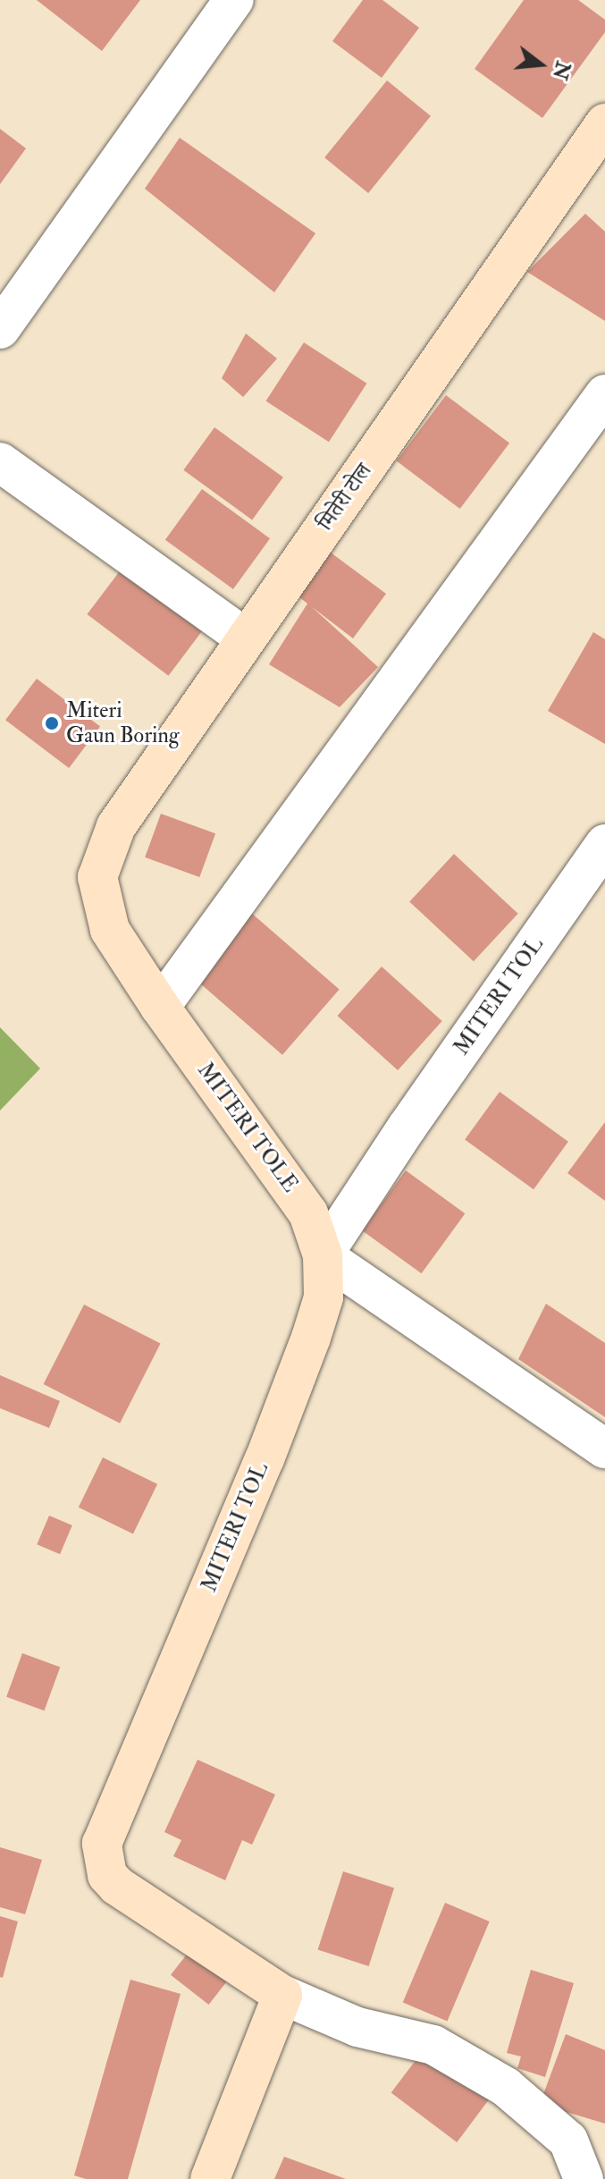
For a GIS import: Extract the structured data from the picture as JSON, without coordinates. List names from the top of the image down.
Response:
{
  "streets": {
    "main road": ["मितेरी टोल", "MITERI TOL", "MITERI TOLE"]
  },
  "crossings": [
    ["मितेरी टोल", "MITERI TOLE"],
    ["MITERI TOL", "MITERI TOLE"]
  ],
  "places": ["Miteri Gaun Boring"],
  "north": "right"
}
